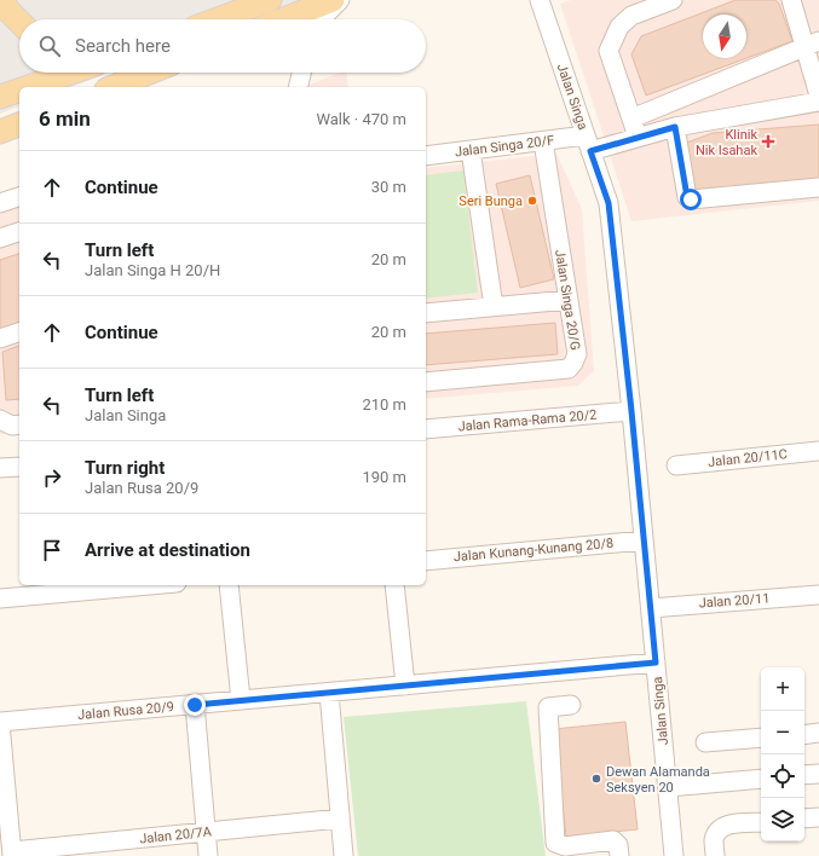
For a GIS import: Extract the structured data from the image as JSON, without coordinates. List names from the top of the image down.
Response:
{
  "streets": {
    "street": [
      "Jalan Singa",
      "Jalan Singa 20/F",
      "Jalan Singa 20/G",
      "Jalan Rama-Rama 20/2",
      "Jalan 20/11C",
      "Jalan Kunang-Kunang 20/8",
      "Jalan 20/11",
      "Jalan Rusa 20/9",
      "Jalan 20/7A"
    ]
  },
  "crossings": [
    ["Jalan Singa", "Jalan Singa 20/F"],
    ["Jalan Singa", "Jalan Rama-Rama 20/2"],
    ["Jalan Singa", "Jalan Kunang-Kunang 20/8"],
    ["Jalan Singa", "Jalan 20/11"],
    ["Jalan Singa", "Jalan Rusa 20/9"],
    ["Jalan Singa 20/F", "Jalan Singa 20/G"]
  ],
  "places": {
    "health": ["Klinik Nik Isahak"],
    "other": ["Seri Bunga", "Dewan Alamanda Seksyen 20"]
  },
  "north": "bottom",
  "page": {
    "search": "Search here",
    "heading": ["6 min", "Walk · 470 m"],
    "list": [
      ["Continue", "30 m"],
      ["Turn left", "Jalan Singa H 20/H", "20 m"],
      ["Continue", "20 m"],
      ["Turn left", "Jalan Singa", "210 m"],
      ["Turn right", "Jalan Rusa 20/9", "190 m"],
      "Arrive at destination"
    ],
    "map_buttons": ["+", "−"]
  }
}
